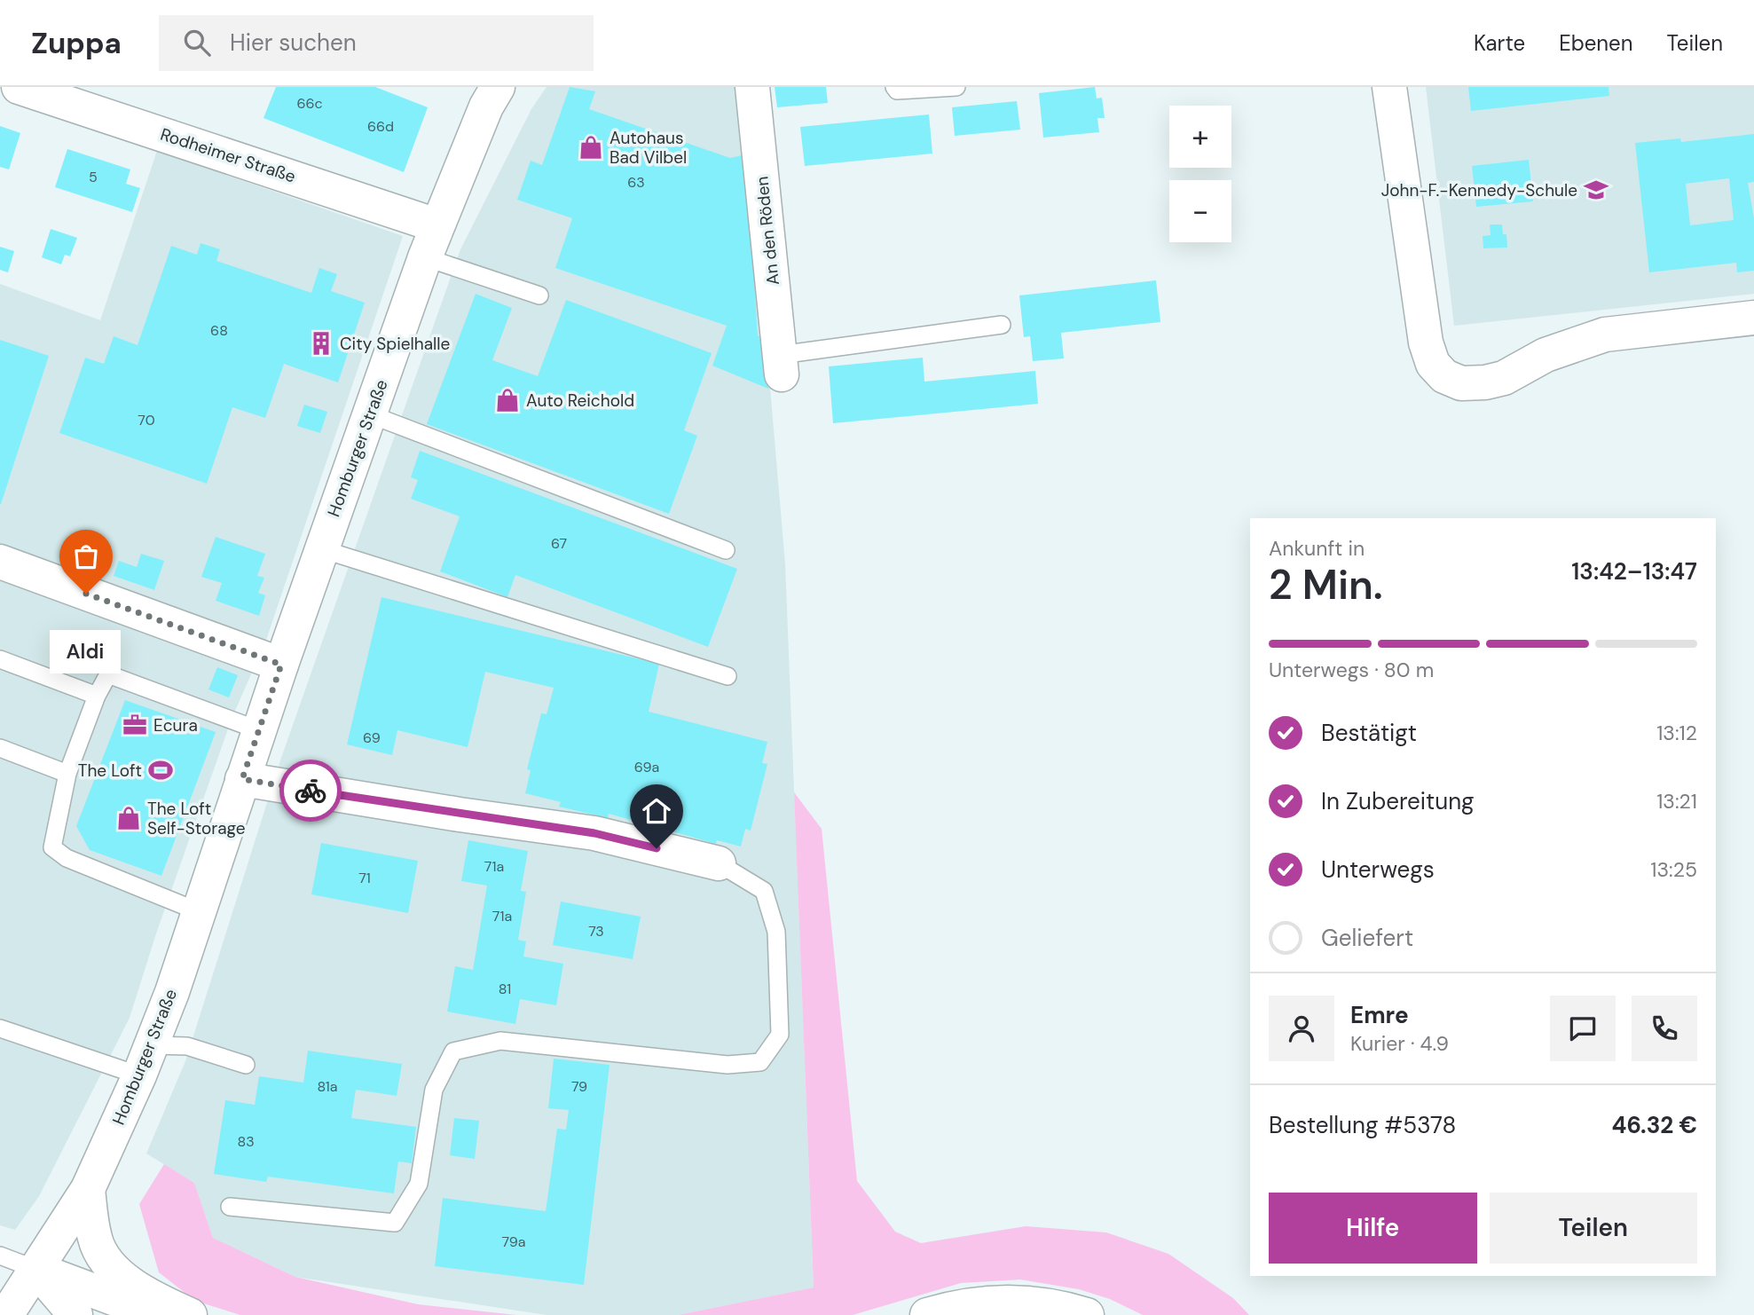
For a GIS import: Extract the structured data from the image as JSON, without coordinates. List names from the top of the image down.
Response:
{
  "streets": {
    "main road": ["Rodheimer Straße", "An den Röden", "Homburger Straße"]
  },
  "crossings": [
    ["Rodheimer Straße", "Homburger Straße"]
  ],
  "places": {
    "shop": ["Autohaus Bad Vilbel", "Auto Reichold", "The Loft Self-Storage"],
    "school or university": ["John-F.-Kennedy-Schule"],
    "building": ["City Spielhalle"],
    "other": ["Aldi"],
    "office": ["Ecura"],
    "sports": ["The Loft"]
  },
  "house_numbers": [
    "66c",
    "66d",
    "5",
    "63",
    "68",
    "70",
    "67",
    "69",
    "69a",
    "71a",
    "71",
    "71a",
    "73",
    "81",
    "81a",
    "79",
    "83",
    "79a"
  ],
  "page": {
    "header": "Zuppa",
    "search": "Hier suchen",
    "nav": ["Karte", "Ebenen", "Teilen"],
    "map_buttons": ["+", "−"],
    "heading": ["2 Min.", "Ankunft in", "13:42–13:47"],
    "panel": [
      "Emre",
      "Kurier · 4.9",
      "Bestellung #5378",
      "46.32 €"
    ],
    "bar": "Unterwegs · 80 m",
    "bubble": "Aldi",
    "list": [
      ["Bestätigt", "13:12"],
      ["In Zubereitung", "13:21"],
      ["Unterwegs", "13:25"],
      "Geliefert"
    ],
    "buttons": ["Hilfe", "Teilen"]
  }
}
